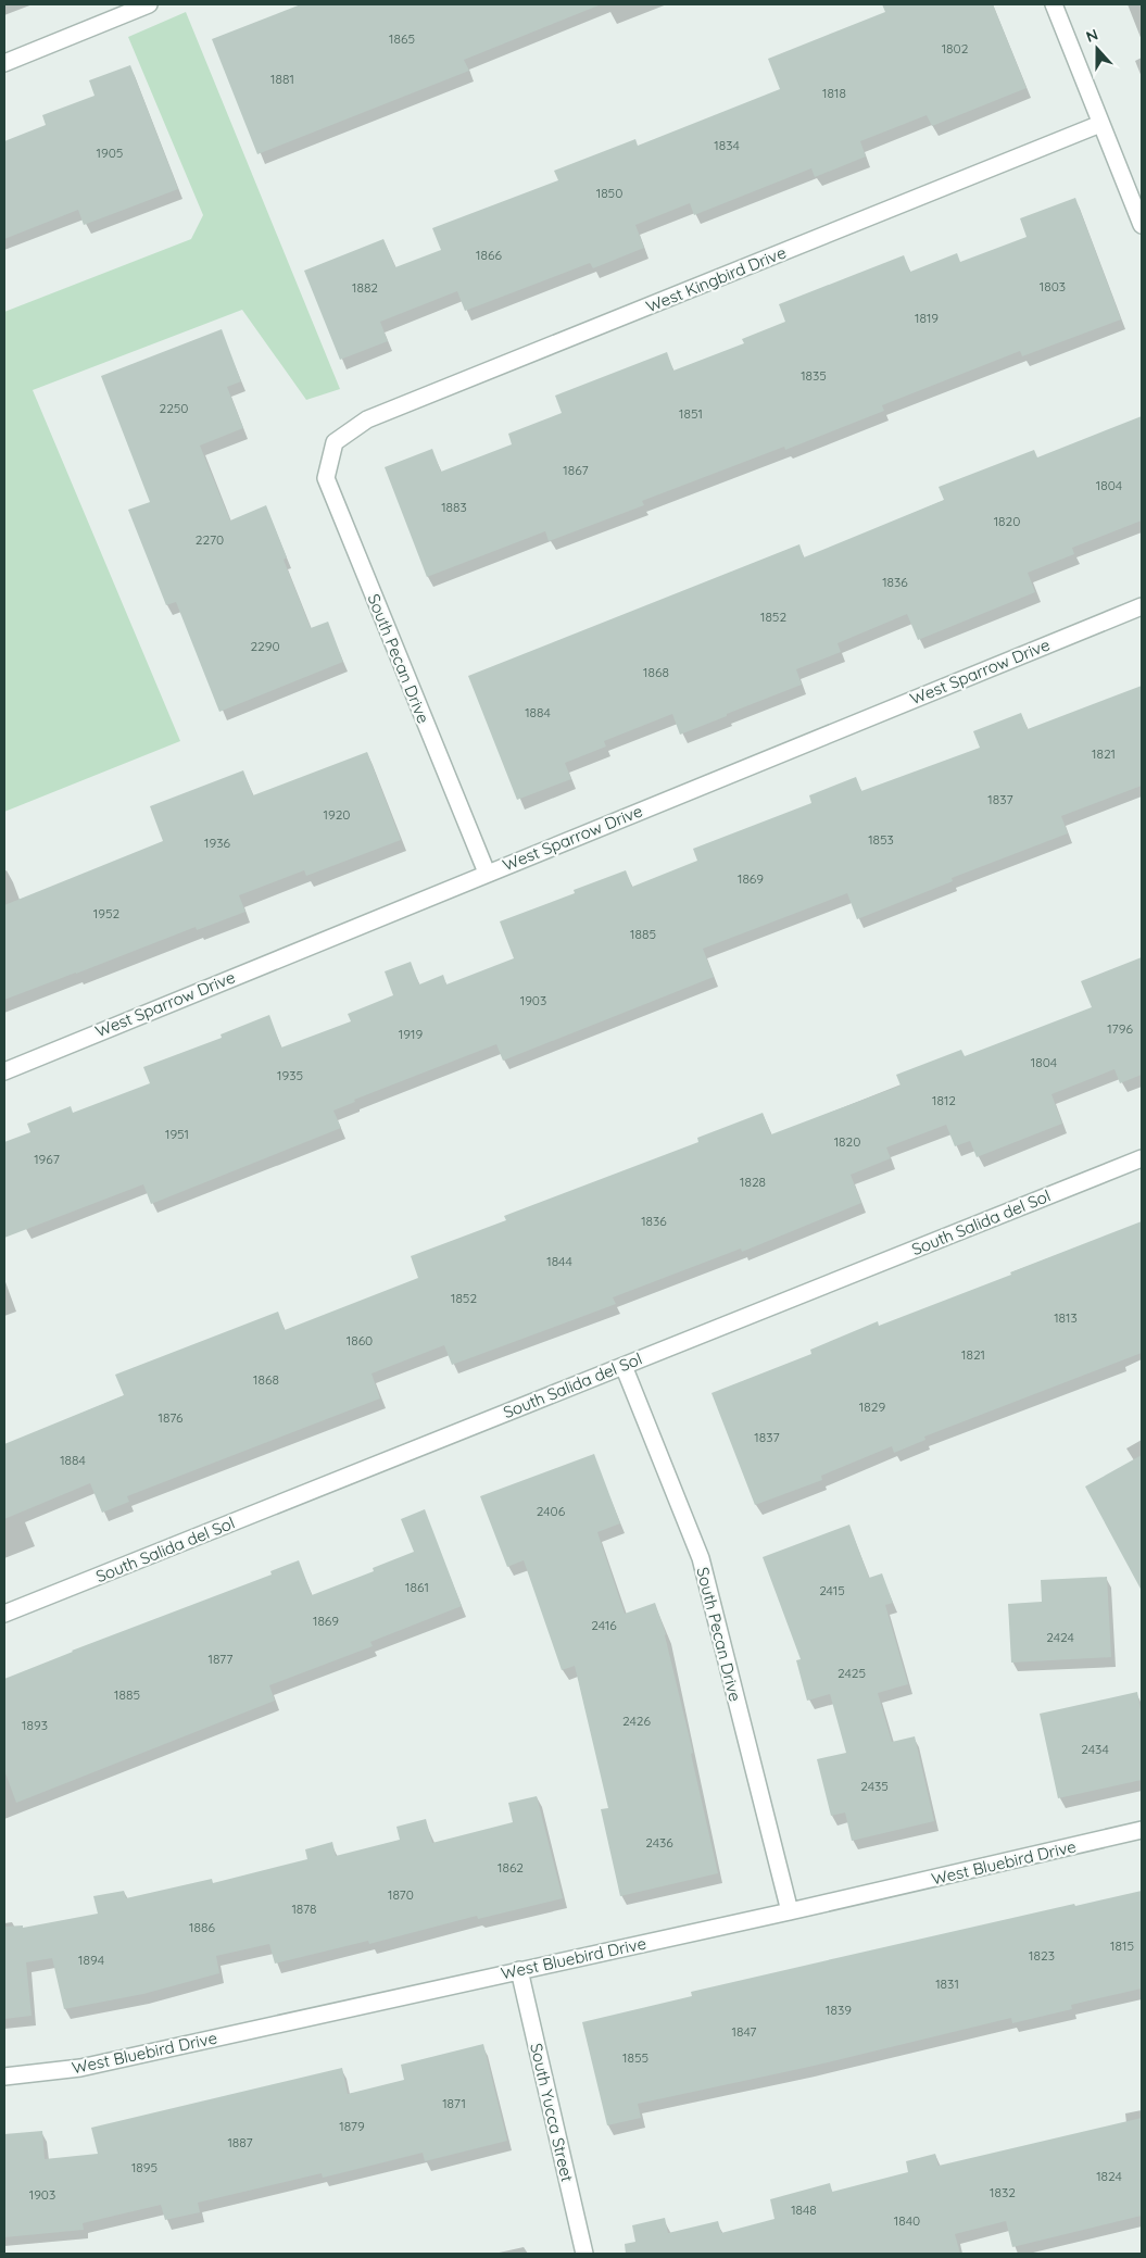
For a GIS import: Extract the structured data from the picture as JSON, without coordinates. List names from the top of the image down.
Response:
{
  "streets": {
    "street": [
      "West Kingbird Drive",
      "South Pecan Drive",
      "West Sparrow Drive",
      "South Salida del Sol",
      "West Bluebird Drive",
      "South Yucca Street"
    ]
  },
  "crossings": [
    ["West Kingbird Drive", "South Pecan Drive"],
    ["South Pecan Drive", "West Sparrow Drive"],
    ["South Pecan Drive", "South Salida del Sol"],
    ["South Pecan Drive", "West Bluebird Drive"],
    ["West Bluebird Drive", "South Yucca Street"]
  ],
  "house_numbers": [
    "1865",
    "1802",
    "1881",
    "1818",
    "1834",
    "1905",
    "1850",
    "1866",
    "1803",
    "1882",
    "1819",
    "1835",
    "2250",
    "1851",
    "1867",
    "1804",
    "1883",
    "1820",
    "2270",
    "1836",
    "1852",
    "2290",
    "1868",
    "1884",
    "1821",
    "1837",
    "1920",
    "1853",
    "1936",
    "1869",
    "1952",
    "1885",
    "1903",
    "1796",
    "1919",
    "1804",
    "1935",
    "1812",
    "1951",
    "1820",
    "1967",
    "1828",
    "1836",
    "1844",
    "1852",
    "1813",
    "1860",
    "1821",
    "1868",
    "1829",
    "1876",
    "1837",
    "1884",
    "2406",
    "1861",
    "2415",
    "1869",
    "2416",
    "2424",
    "1877",
    "2425",
    "1885",
    "2426",
    "1893",
    "2434",
    "2435",
    "2436",
    "1862",
    "1870",
    "1878",
    "1886",
    "1815",
    "1823",
    "1894",
    "1831",
    "1839",
    "1847",
    "1855",
    "1871",
    "1879",
    "1887",
    "1895",
    "1824",
    "1832",
    "1903",
    "1848",
    "1840"
  ],
  "north": "top"
}
